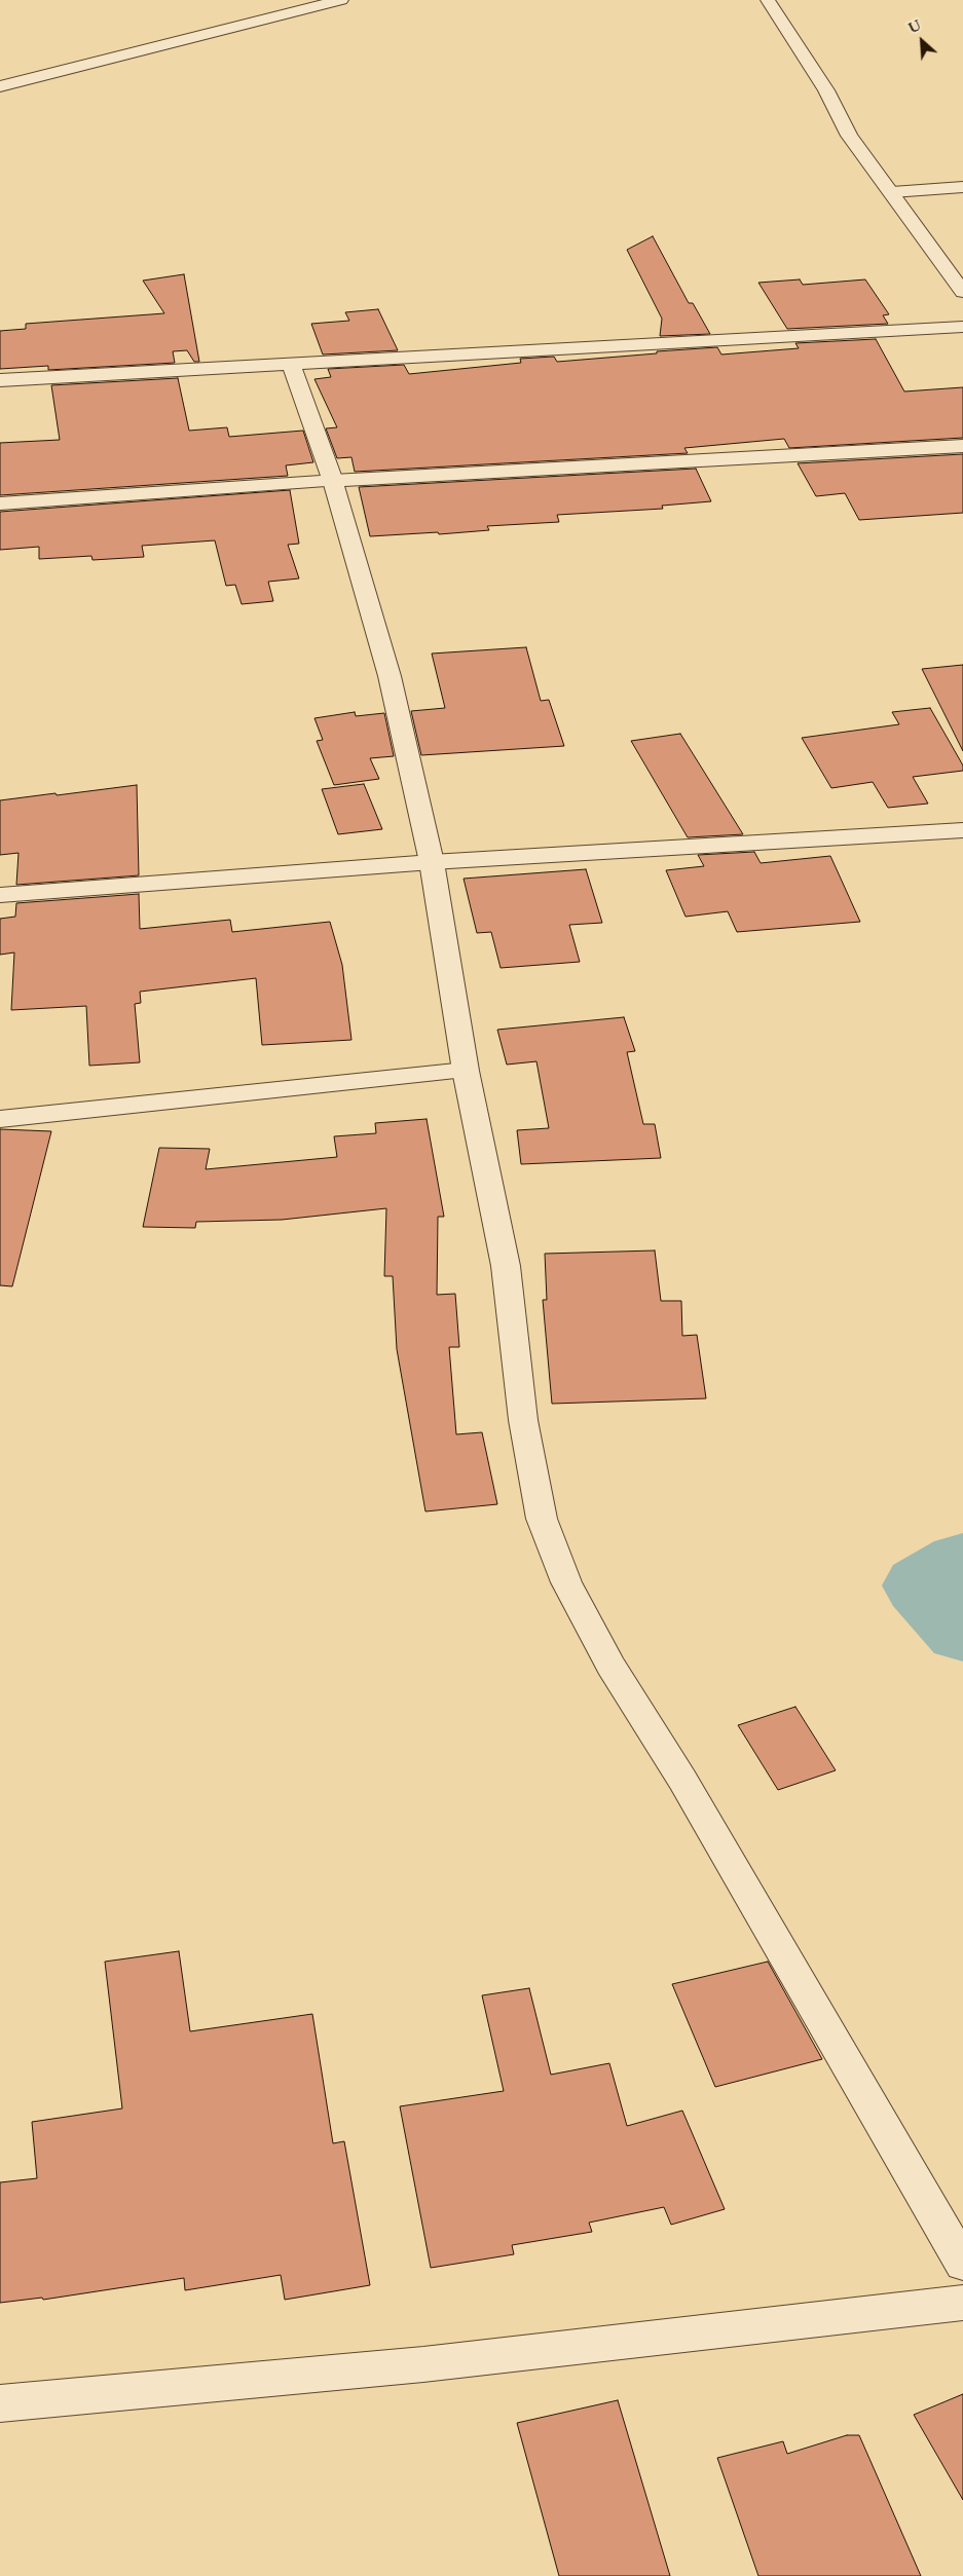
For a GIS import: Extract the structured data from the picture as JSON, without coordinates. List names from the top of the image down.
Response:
{
  "north": "top left"
}
